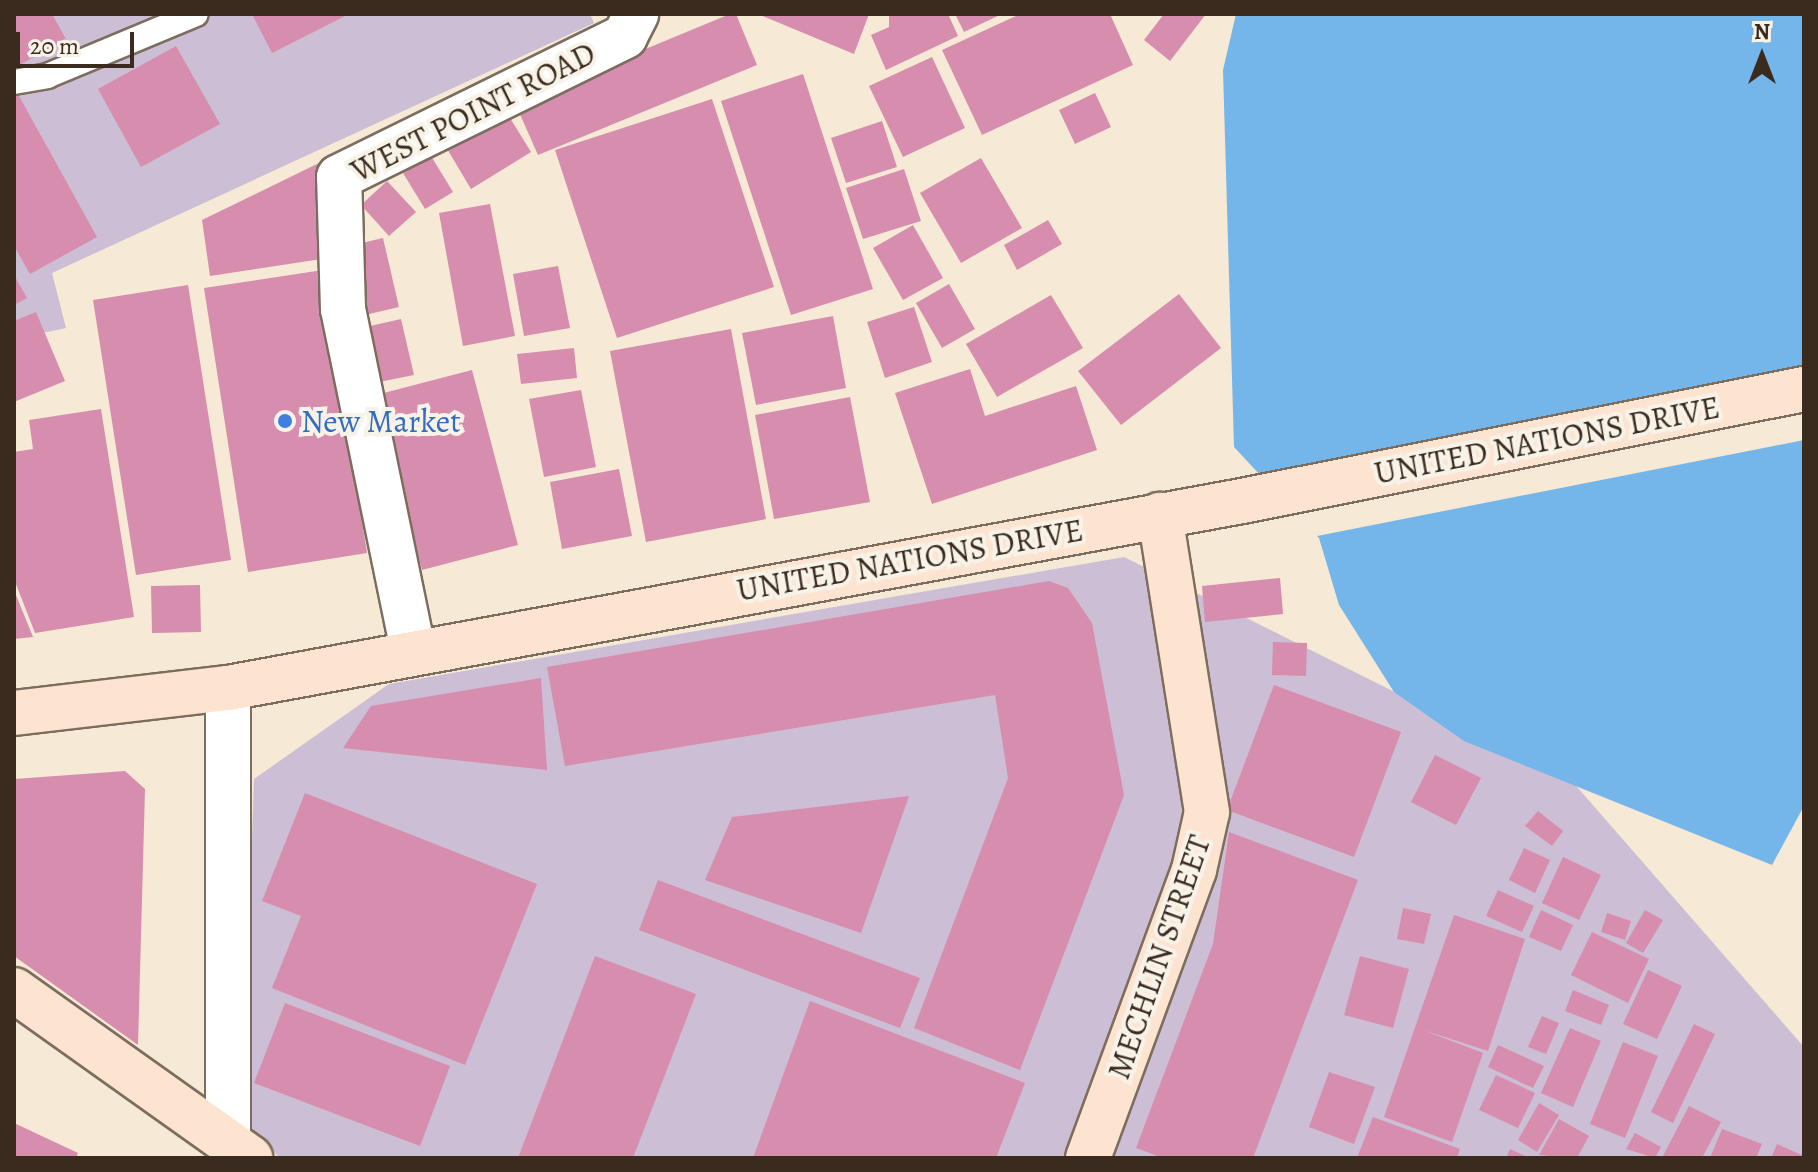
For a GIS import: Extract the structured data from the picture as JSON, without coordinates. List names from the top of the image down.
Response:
{
  "streets": {
    "main road": ["UNITED NATIONS DRIVE", "MECHLIN STREET"],
    "street": ["WEST POINT ROAD"]
  },
  "crossings": [
    ["WEST POINT ROAD", "UNITED NATIONS DRIVE"],
    ["UNITED NATIONS DRIVE", "MECHLIN STREET"]
  ],
  "places": ["New Market"],
  "scale_bar": "20 m",
  "north": "top"
}
